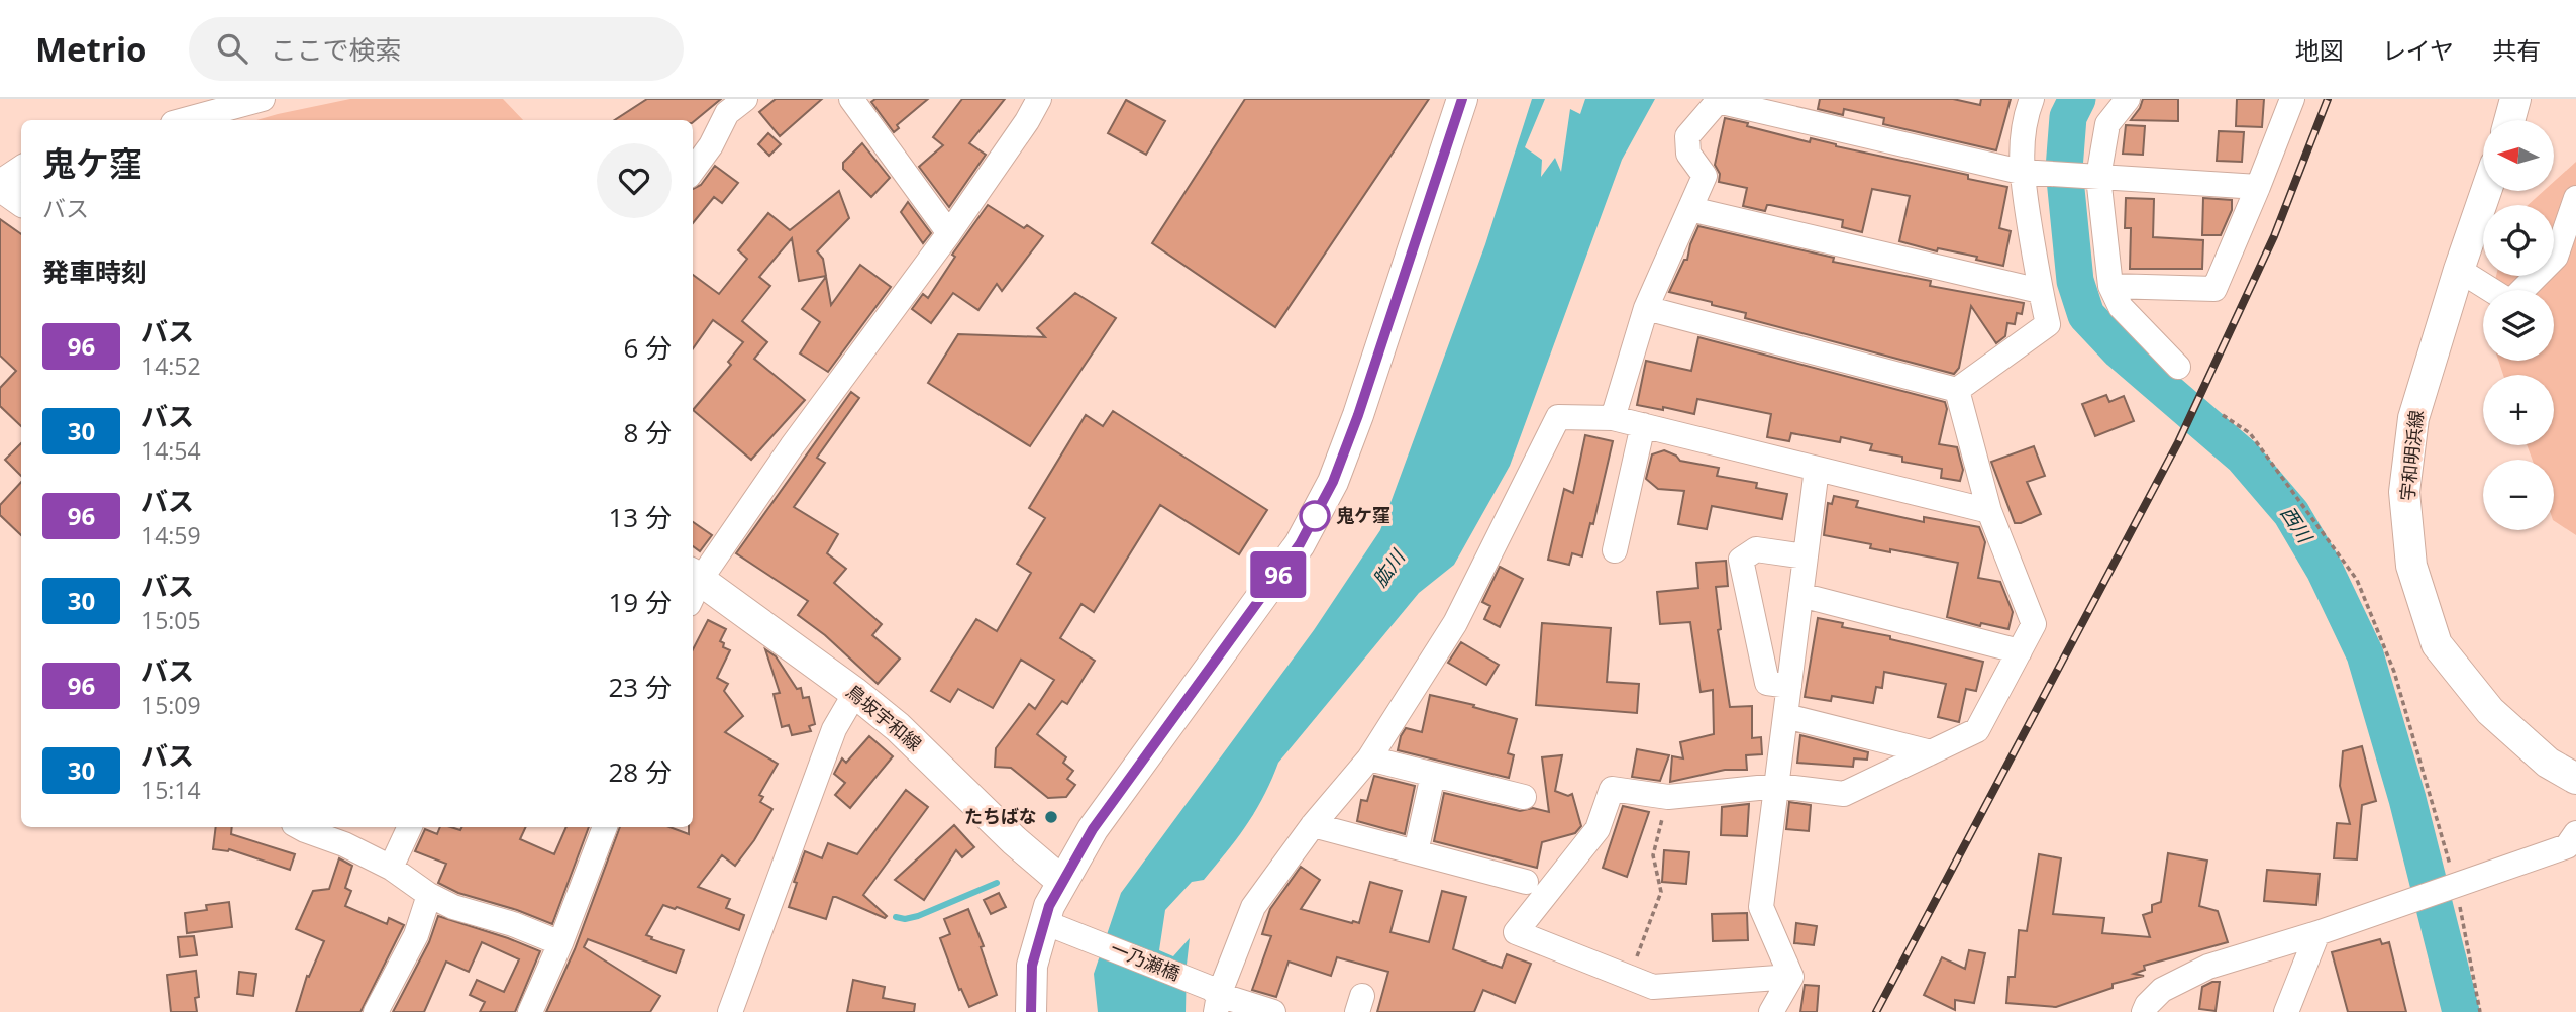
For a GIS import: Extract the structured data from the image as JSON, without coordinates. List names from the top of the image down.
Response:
{
  "streets": {
    "main road": ["宇和明浜線", "鳥坂宇和線"],
    "street": ["一乃瀬橋"]
  },
  "water": ["西川", "肱川"],
  "places": ["鬼ケ窪", "たちばな"],
  "lines": ["bus line 96"],
  "north": "left",
  "page": {
    "header": "Metrio",
    "search": "ここで検索",
    "nav": ["地図", "レイヤ", "共有"],
    "on_map": "96",
    "map_buttons": ["+", "−"],
    "heading": [
      ["鬼ケ窪", "バス"],
      "発車時刻"
    ],
    "list": [
      {
        "mark": "96",
        "name": "バス",
        "note": "14:52",
        "value": "6 分"
      },
      {
        "mark": "30",
        "name": "バス",
        "note": "14:54",
        "value": "8 分"
      },
      {
        "mark": "96",
        "name": "バス",
        "note": "14:59",
        "value": "13 分"
      },
      {
        "mark": "30",
        "name": "バス",
        "note": "15:05",
        "value": "19 分"
      },
      {
        "mark": "96",
        "name": "バス",
        "note": "15:09",
        "value": "23 分"
      },
      {
        "mark": "30",
        "name": "バス",
        "note": "15:14",
        "value": "28 分"
      }
    ]
  }
}
